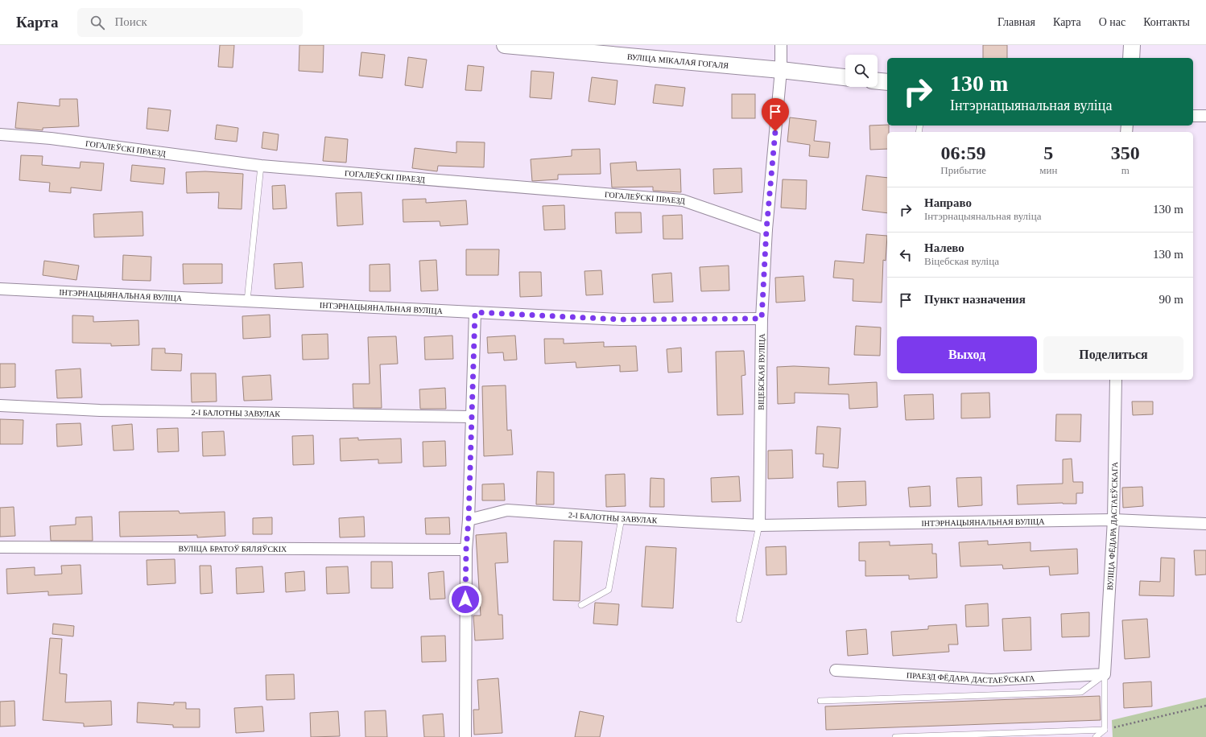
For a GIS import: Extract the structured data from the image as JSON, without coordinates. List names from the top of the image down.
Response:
{
  "streets": {
    "street": [
      "ВУЛІЦА МІКАЛАЯ ГОГАЛЯ",
      "ГОГАЛЕЎСКІ ПРАЕЗД",
      "ІНТЭРНАЦЫЯНАЛЬНАЯ ВУЛІЦА",
      "ВІЦЕБСКАЯ ВУЛІЦА",
      "2-І БАЛОТНЫ ЗАВУЛАК",
      "ВУЛІЦА ФЁДАРА ДАСТАЕЎСКАГА",
      "ВУЛІЦА БРАТОЎ БЯЛЯЎСКІХ",
      "ПРАЕЗД ФЁДАРА ДАСТАЕЎСКАГА"
    ]
  },
  "crossings": [
    ["ВУЛІЦА МІКАЛАЯ ГОГАЛЯ", "ВІЦЕБСКАЯ ВУЛІЦА"],
    ["ГОГАЛЕЎСКІ ПРАЕЗД", "ВІЦЕБСКАЯ ВУЛІЦА"],
    ["ІНТЭРНАЦЫЯНАЛЬНАЯ ВУЛІЦА", "ВІЦЕБСКАЯ ВУЛІЦА"],
    ["ІНТЭРНАЦЫЯНАЛЬНАЯ ВУЛІЦА", "2-І БАЛОТНЫ ЗАВУЛАК"],
    ["ІНТЭРНАЦЫЯНАЛЬНАЯ ВУЛІЦА", "ВУЛІЦА ФЁДАРА ДАСТАЕЎСКАГА"],
    ["ВІЦЕБСКАЯ ВУЛІЦА", "2-І БАЛОТНЫ ЗАВУЛАК"],
    ["ВУЛІЦА ФЁДАРА ДАСТАЕЎСКАГА", "ПРАЕЗД ФЁДАРА ДАСТАЕЎСКАГА"]
  ],
  "page": {
    "header": "Карта",
    "search": "Поиск",
    "nav": [
      "Главная",
      "Карта",
      "О нас",
      "Контакты"
    ],
    "turn": ["130 m", "Інтэрнацыянальная вуліца"],
    "eta": [
      "06:59",
      "Прибытие",
      "5",
      "мин",
      "350",
      "m"
    ],
    "list": [
      {
        "name": "Направо",
        "note": "Інтэрнацыянальная вуліца",
        "value": "130 m"
      },
      {
        "name": "Налево",
        "note": "Віцебская вуліца",
        "value": "130 m"
      },
      {
        "name": "Пункт назначения",
        "value": "90 m"
      }
    ],
    "buttons": ["Выход", "Поделиться"]
  }
}
